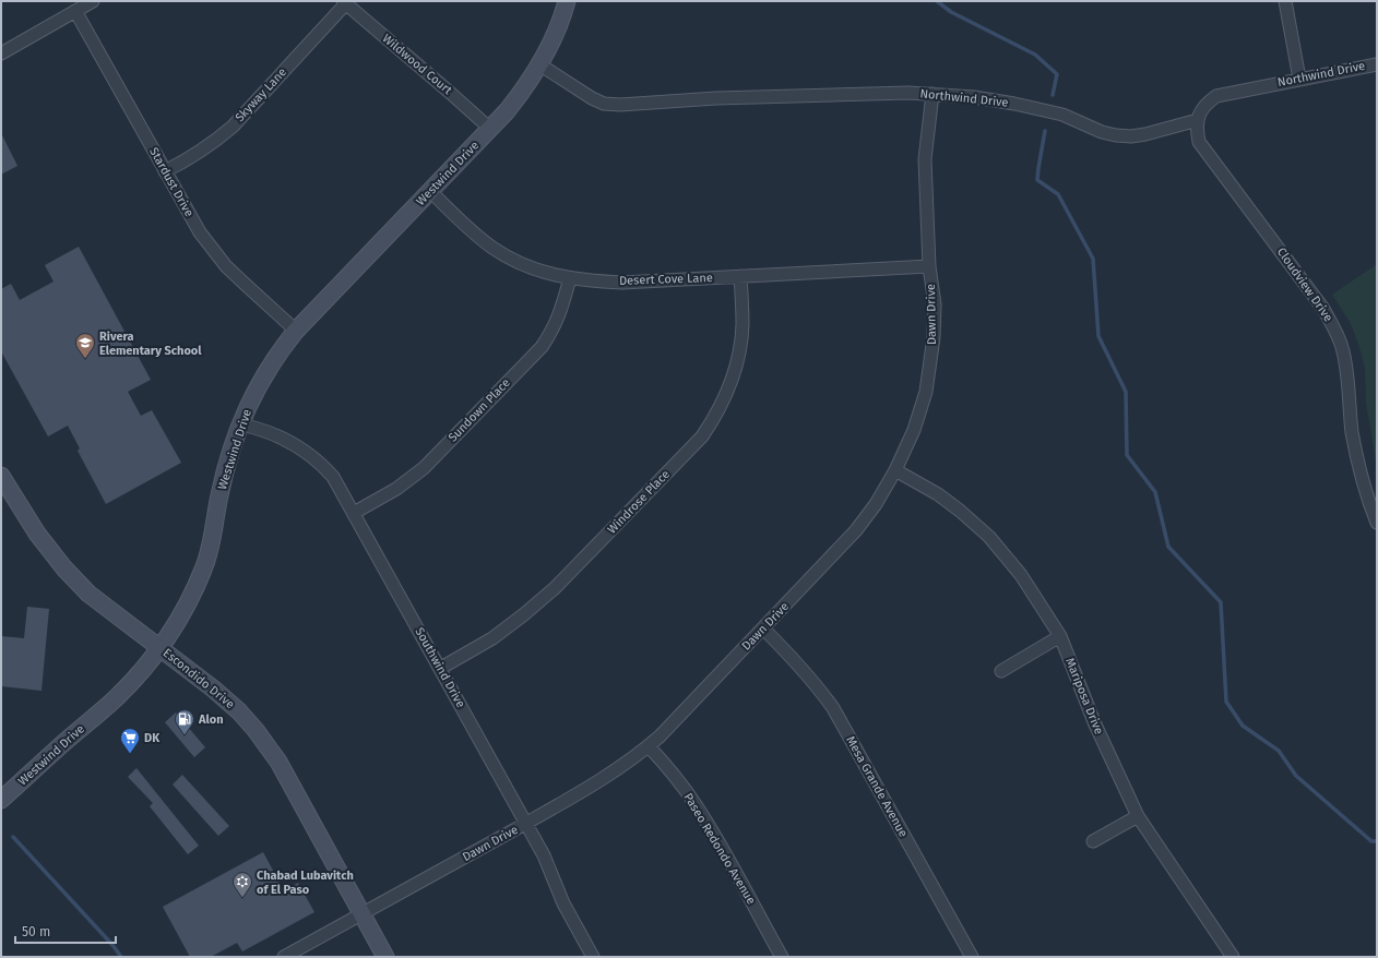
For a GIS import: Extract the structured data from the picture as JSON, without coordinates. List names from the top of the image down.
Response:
{
  "streets": {
    "main road": ["Westwind Drive", "Escondido Drive"],
    "street": [
      "Wildwood Court",
      "Northwind Drive",
      "Skyway Lane",
      "Stardust Drive",
      "Desert Cove Lane",
      "Cloudview Drive",
      "Dawn Drive",
      "Sundown Place",
      "Windrose Place",
      "Southwind Drive",
      "Mariposa Drive",
      "Mesa Grande Avenue",
      "Paseo Redondo Avenue"
    ]
  },
  "crossings": [
    ["Wildwood Court", "Skyway Lane"],
    ["Wildwood Court", "Westwind Drive"],
    ["Northwind Drive", "Westwind Drive"],
    ["Northwind Drive", "Cloudview Drive"],
    ["Northwind Drive", "Dawn Drive"],
    ["Skyway Lane", "Stardust Drive"],
    ["Westwind Drive", "Stardust Drive"],
    ["Westwind Drive", "Desert Cove Lane"],
    ["Westwind Drive", "Southwind Drive"],
    ["Westwind Drive", "Escondido Drive"],
    ["Desert Cove Lane", "Dawn Drive"],
    ["Desert Cove Lane", "Sundown Place"],
    ["Desert Cove Lane", "Windrose Place"],
    ["Dawn Drive", "Southwind Drive"],
    ["Dawn Drive", "Escondido Drive"],
    ["Dawn Drive", "Mariposa Drive"],
    ["Dawn Drive", "Mesa Grande Avenue"],
    ["Dawn Drive", "Paseo Redondo Avenue"],
    ["Sundown Place", "Southwind Drive"],
    ["Windrose Place", "Southwind Drive"]
  ],
  "places": {
    "school or university": ["Rivera Elementary School"],
    "fuel station": ["Alon"],
    "supermarket": ["DK"],
    "synagogue": ["Chabad Lubavitch of El Paso"]
  },
  "scale_bar": "50 m"
}
